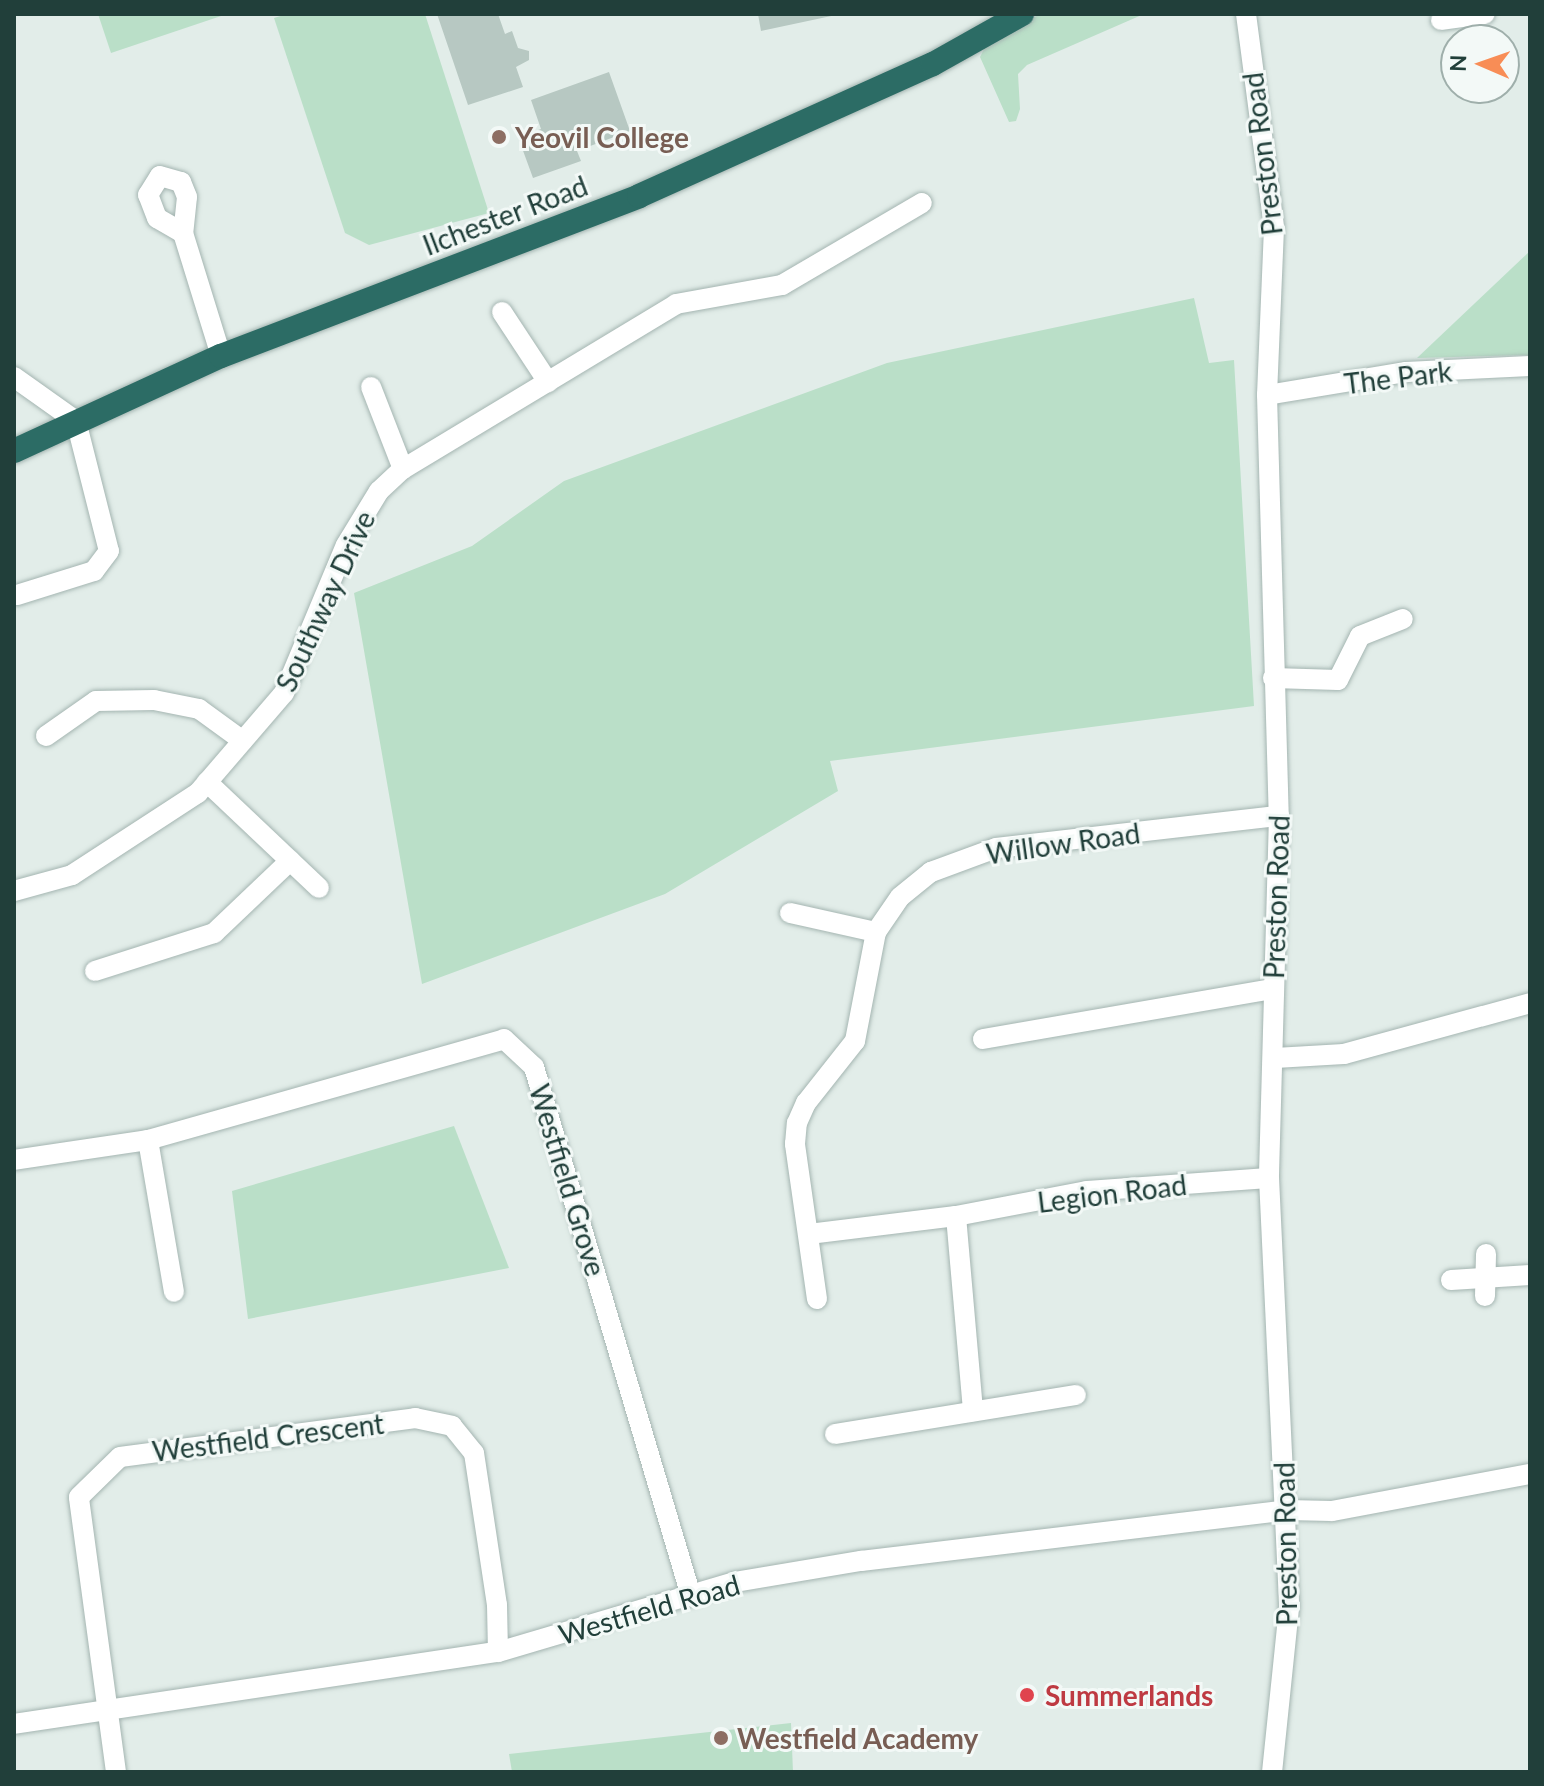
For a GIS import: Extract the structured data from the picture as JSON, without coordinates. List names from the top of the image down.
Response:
{
  "streets": {
    "highway": ["Ilchester Road"],
    "street": [
      "Preston Road",
      "The Park",
      "Southway Drive",
      "Willow Road",
      "Westfield Grove",
      "Legion Road",
      "Westfield Crescent",
      "Westfield Road"
    ]
  },
  "crossings": [
    ["Preston Road", "The Park"],
    ["Preston Road", "Willow Road"],
    ["Preston Road", "Legion Road"],
    ["Preston Road", "Westfield Road"],
    ["Willow Road", "Legion Road"],
    ["Westfield Grove", "Westfield Road"],
    ["Westfield Crescent", "Westfield Road"]
  ],
  "places": ["Yeovil College", "Summerlands", "Westfield Academy"],
  "north": "left"
}
